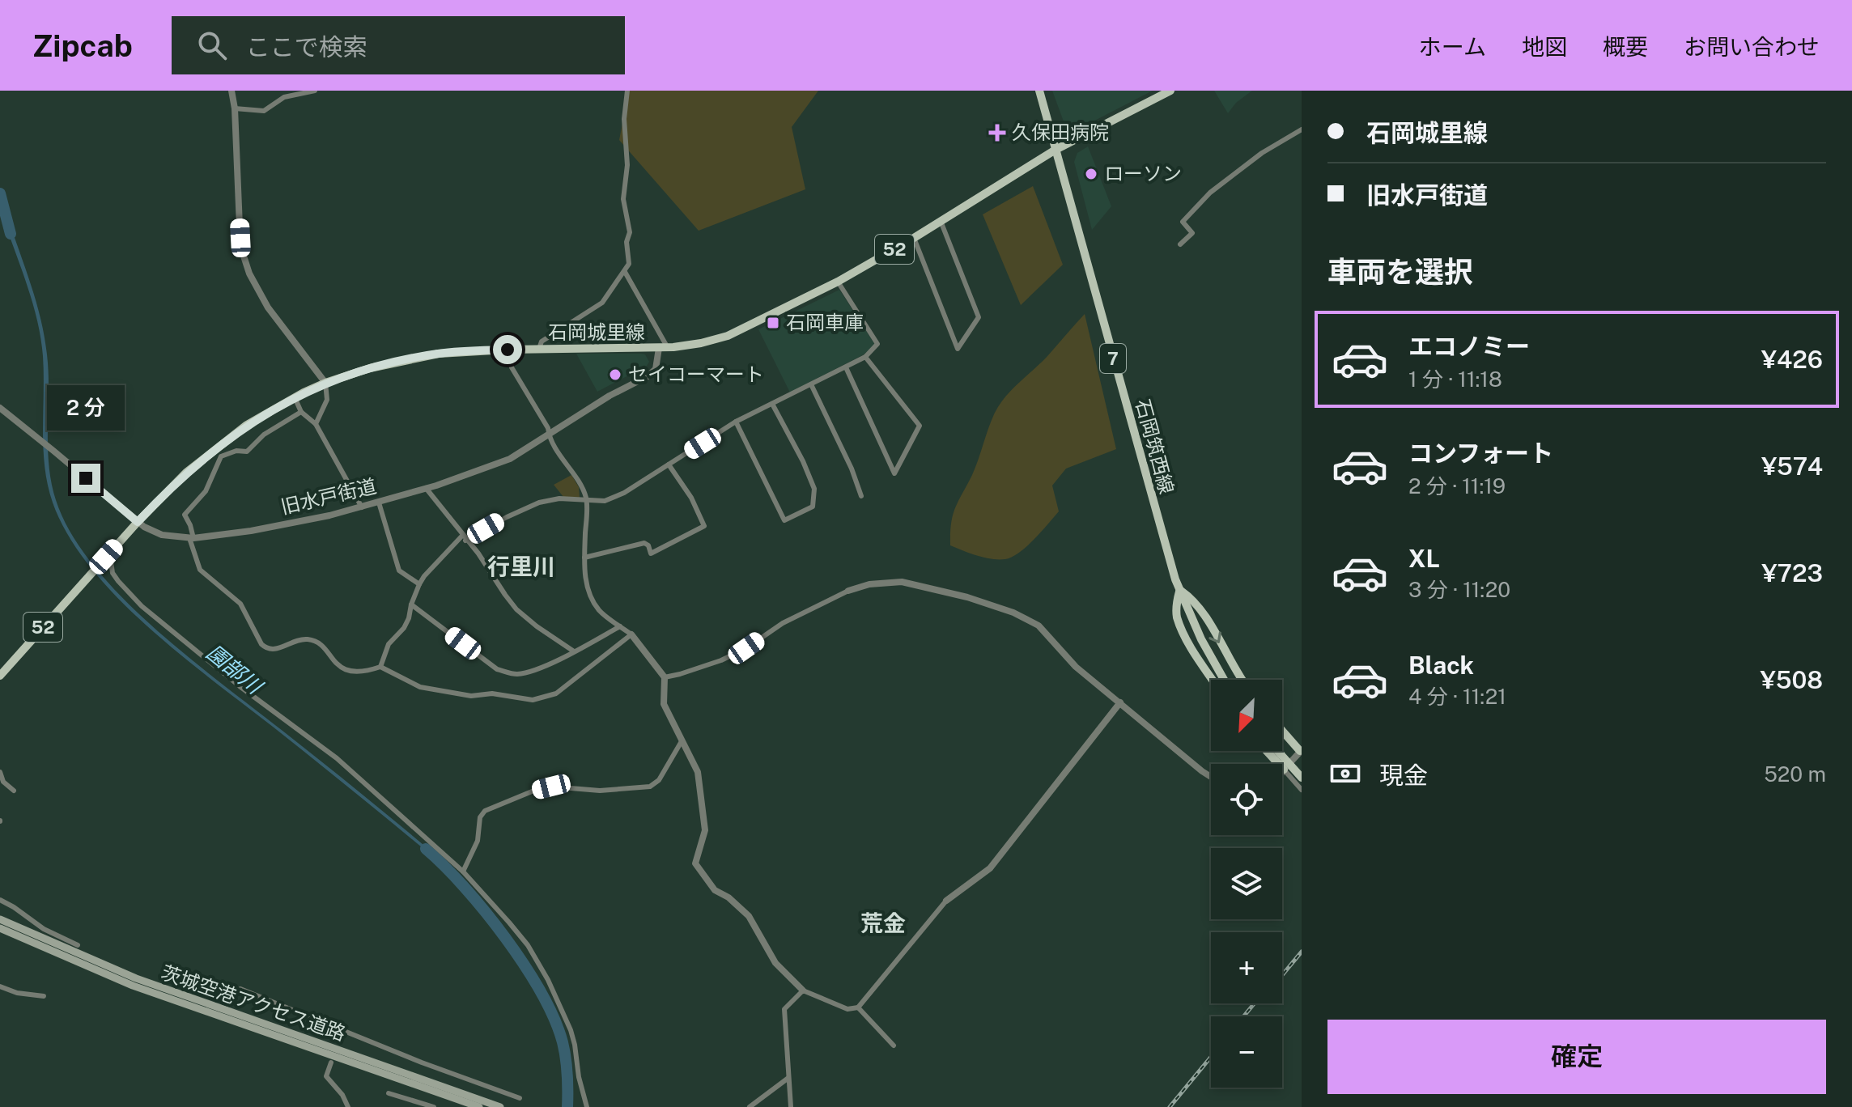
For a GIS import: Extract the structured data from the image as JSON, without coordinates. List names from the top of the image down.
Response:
{
  "streets": {
    "main road": [
      "52",
      "石岡城里線",
      "7",
      "石岡筑西線",
      "茨城空港アクセス道路"
    ],
    "street": ["旧水戸街道"]
  },
  "crossings": [
    ["石岡城里線", "石岡筑西線"],
    ["石岡城里線", "旧水戸街道"]
  ],
  "districts": ["行里川", "荒金"],
  "water": ["園部川"],
  "places": {
    "health": ["久保田病院"],
    "other": ["ローソン", "セイコーマート"],
    "transit": ["石岡車庫"]
  },
  "north": "bottom left",
  "page": {
    "header": "Zipcab",
    "search": "ここで検索",
    "nav": [
      "ホーム",
      "地図",
      "概要",
      "お問い合わせ"
    ],
    "banner": ["石岡城里線", "旧水戸街道"],
    "heading": "車両を選択",
    "list": [
      {
        "name": "エコノミー",
        "note": "1 分 · 11:18",
        "value": "¥426"
      },
      {
        "name": "コンフォート",
        "note": "2 分 · 11:19",
        "value": "¥574"
      },
      {
        "name": "XL",
        "note": "3 分 · 11:20",
        "value": "¥723"
      },
      {
        "name": "Black",
        "note": "4 分 · 11:21",
        "value": "¥508"
      }
    ],
    "bubble": "2 分",
    "map_buttons": ["+", "−"],
    "pay": ["現金", "520 m"],
    "buttons": "確定"
  }
}
